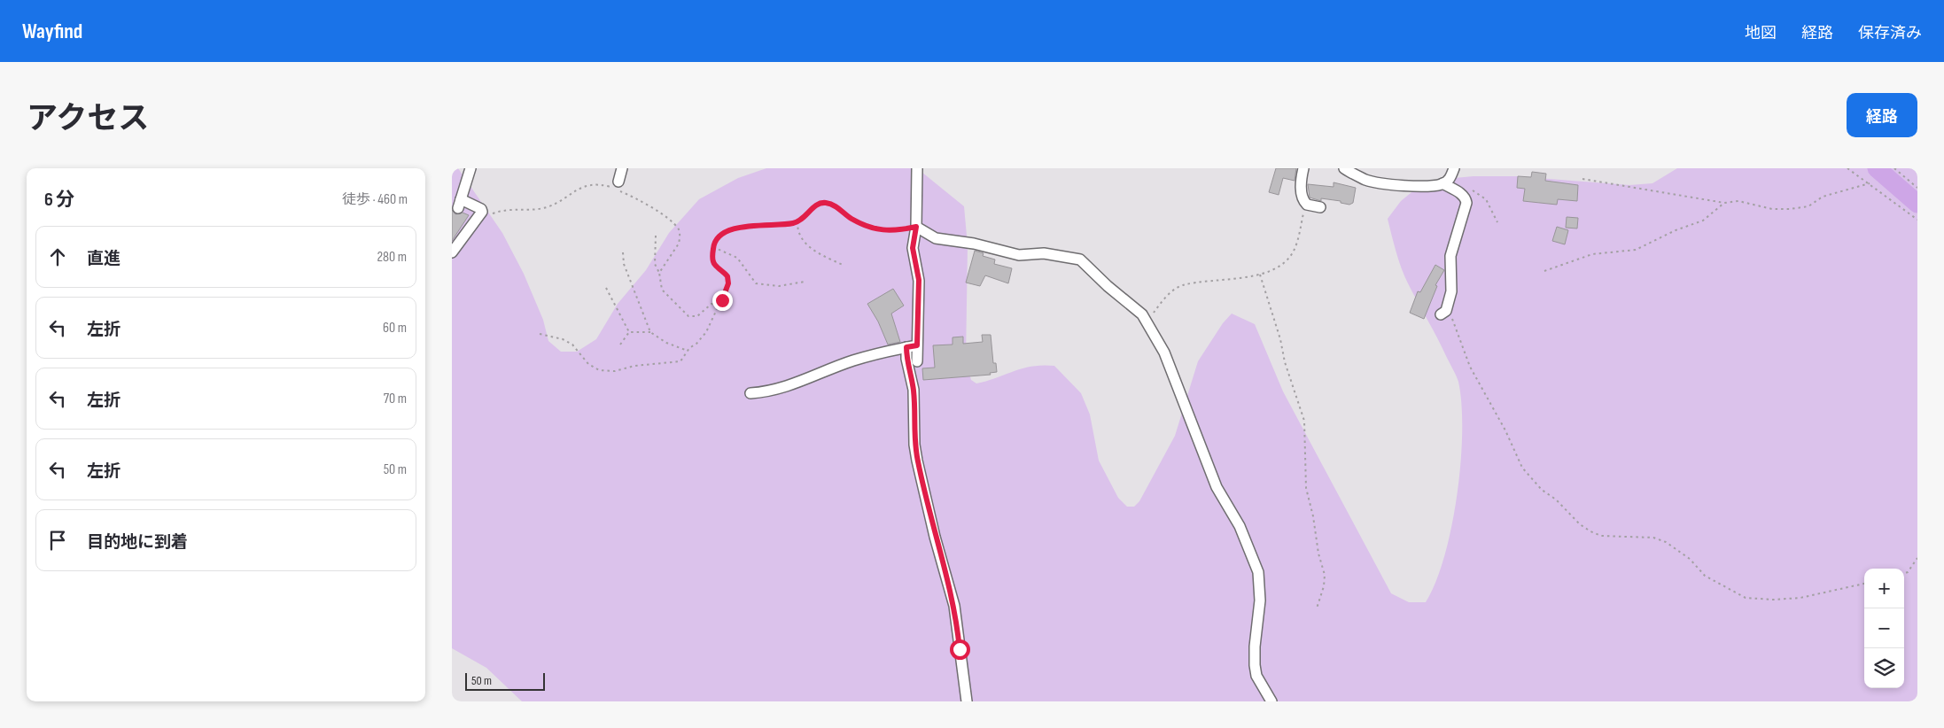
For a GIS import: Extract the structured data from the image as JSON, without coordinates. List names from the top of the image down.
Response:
{
  "scale_bar": "50 m",
  "page": {
    "header": "Wayfind",
    "nav": ["地図", "経路", "保存済み"],
    "title": "アクセス",
    "buttons": "経路",
    "heading": ["6 分", "徒歩 · 460 m"],
    "list": [
      ["直進", "280 m"],
      ["左折", "60 m"],
      ["左折", "70 m"],
      ["左折", "50 m"],
      "目的地に到着"
    ],
    "map_buttons": ["+", "−"],
    "scale": "50 m"
  }
}
